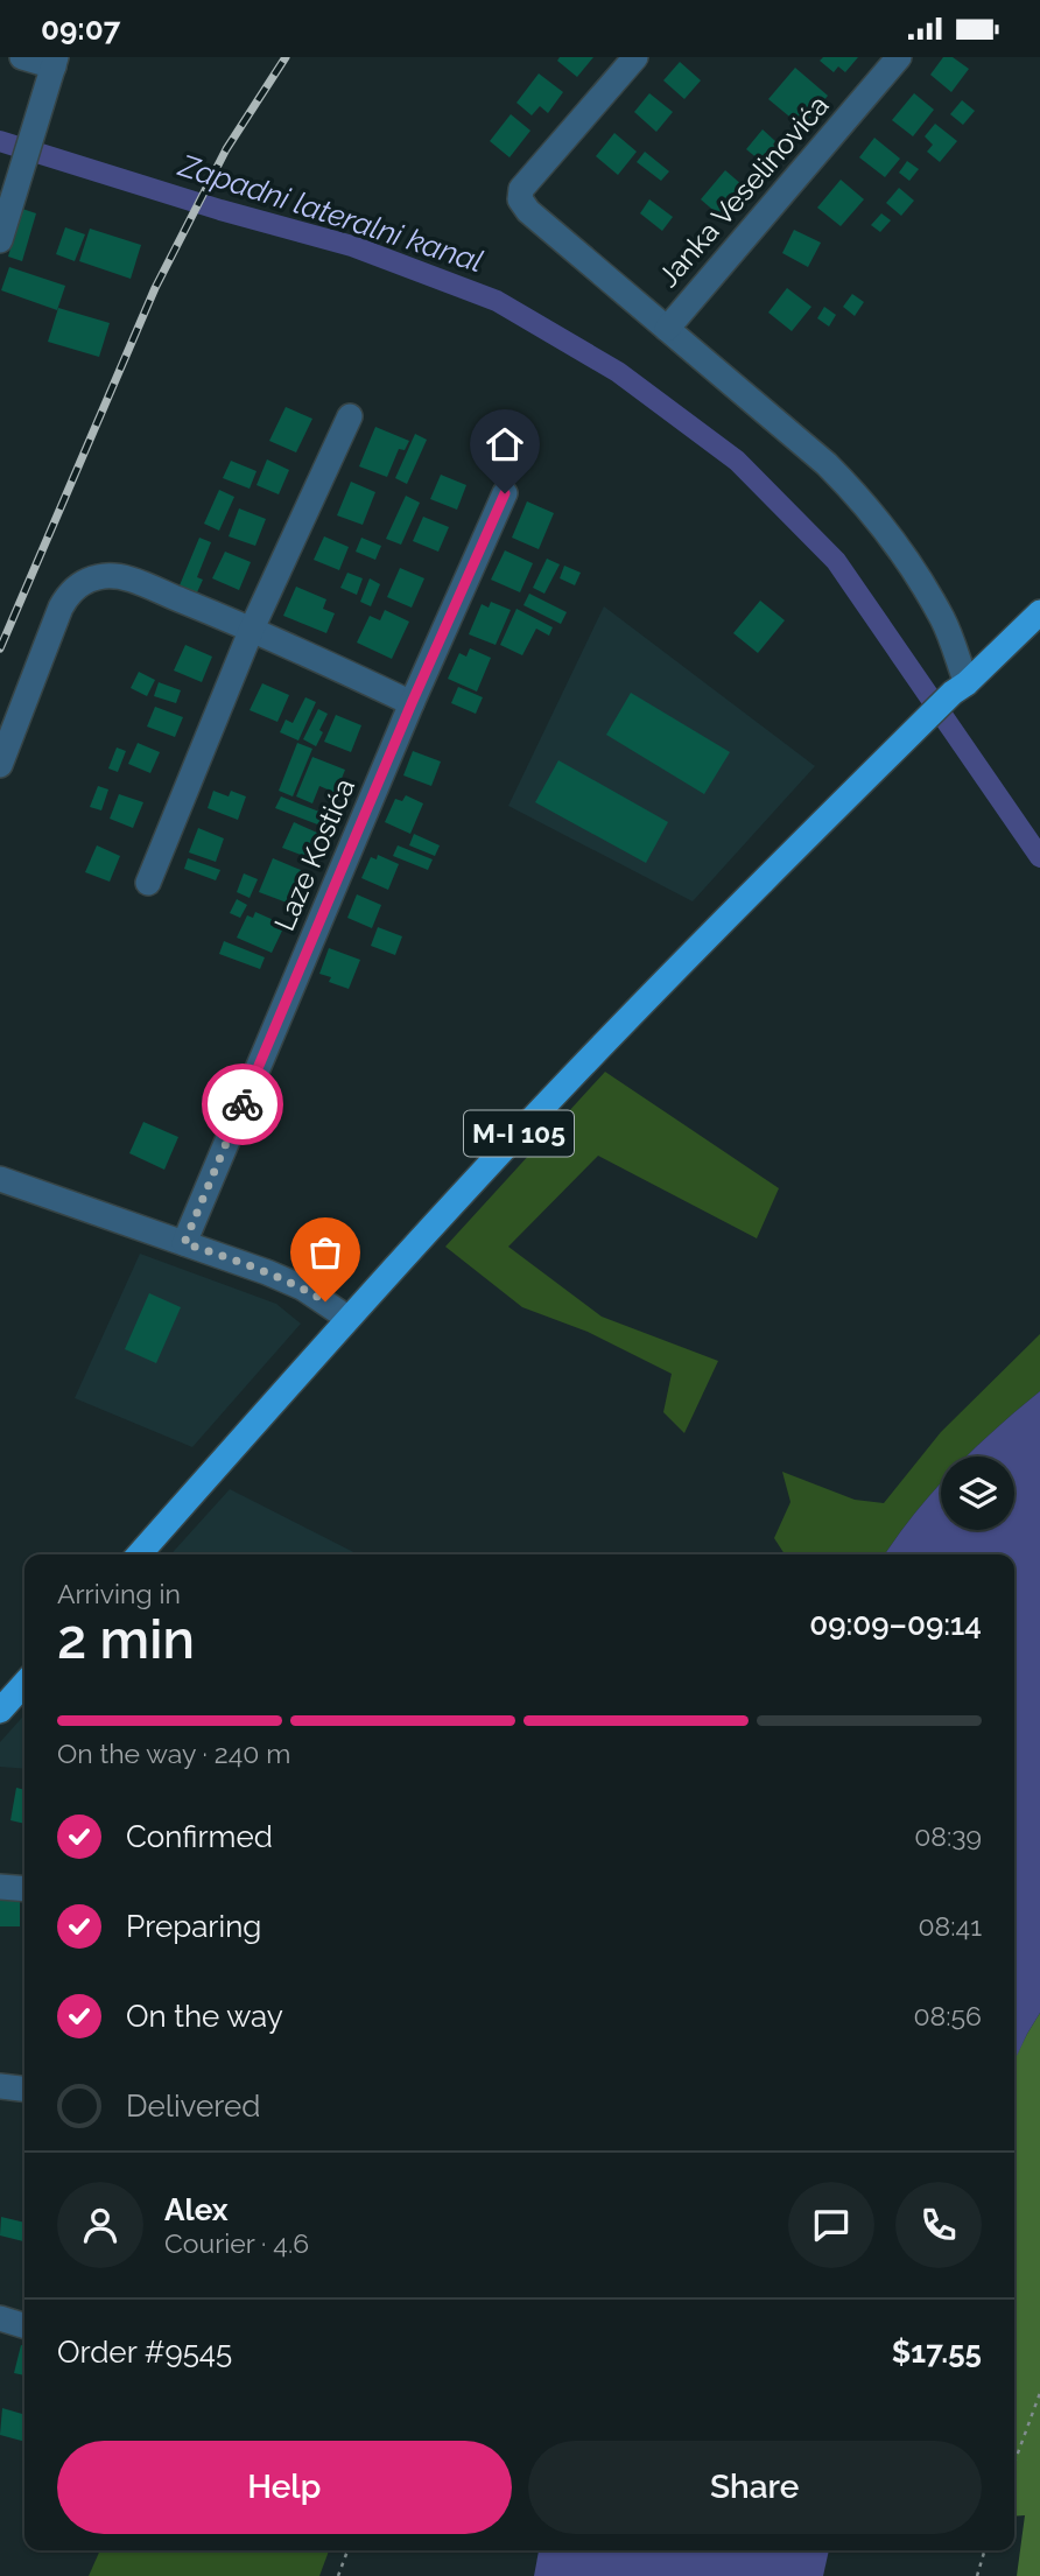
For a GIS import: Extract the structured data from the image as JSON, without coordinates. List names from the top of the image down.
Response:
{
  "streets": {
    "main road": ["M-I 105"],
    "street": ["Janka Veselinovića", "Laze Kostića"]
  },
  "water": ["Zapadni lateralni kanal"],
  "page": {
    "status": "09:07",
    "heading": ["2 min", "Arriving in", "09:09–09:14"],
    "panel": [
      "Alex",
      "Courier · 4.6",
      "Order #9545",
      "$17.55"
    ],
    "bar": "On the way · 240 m",
    "list": [
      ["Confirmed", "08:39"],
      ["Preparing", "08:41"],
      ["On the way", "08:56"],
      "Delivered"
    ],
    "buttons": ["Help", "Share"]
  }
}
